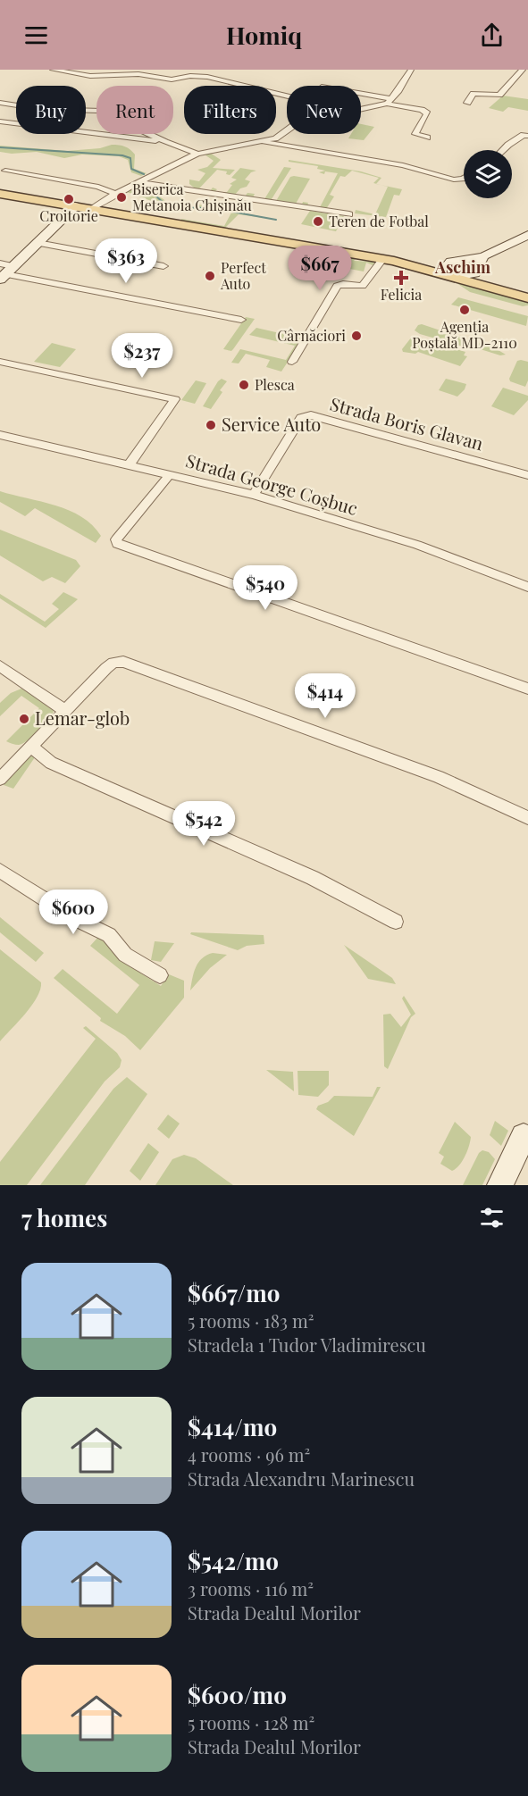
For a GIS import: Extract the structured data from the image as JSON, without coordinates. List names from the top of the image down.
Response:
{
  "streets": {
    "street": ["Strada Boris Glavan", "Strada George Coșbuc"]
  },
  "crossings": [
    ["Strada Boris Glavan", "Strada George Coșbuc"]
  ],
  "districts": ["Aschim"],
  "places": {
    "other": [
      "Biserica Metanoia Chișinău",
      "Croitorie",
      "Teren de Fotbal",
      "Perfect Auto",
      "Agenția Poștală MD-2110",
      "Cârnăciori",
      "Plesca",
      "Service Auto",
      "Lemar-glob"
    ],
    "health": ["Felicia"]
  },
  "page": {
    "header": "Homiq",
    "chip": [
      "Buy",
      "Rent",
      "Filters",
      "New"
    ],
    "price": [
      "$363",
      "$667",
      "$237",
      "$540",
      "$414",
      "$542",
      "$600"
    ],
    "heading": "7 homes",
    "list": [
      {
        "name": "$667/mo",
        "note": "5 rooms · 183 m² · Stradela 1 Tudor Vladimirescu"
      },
      {
        "name": "$414/mo",
        "note": "4 rooms · 96 m² · Strada Alexandru Marinescu"
      },
      {
        "name": "$542/mo",
        "note": "3 rooms · 116 m² · Strada Dealul Morilor"
      },
      {
        "name": "$600/mo",
        "note": "5 rooms · 128 m² · Strada Dealul Morilor"
      }
    ]
  }
}
